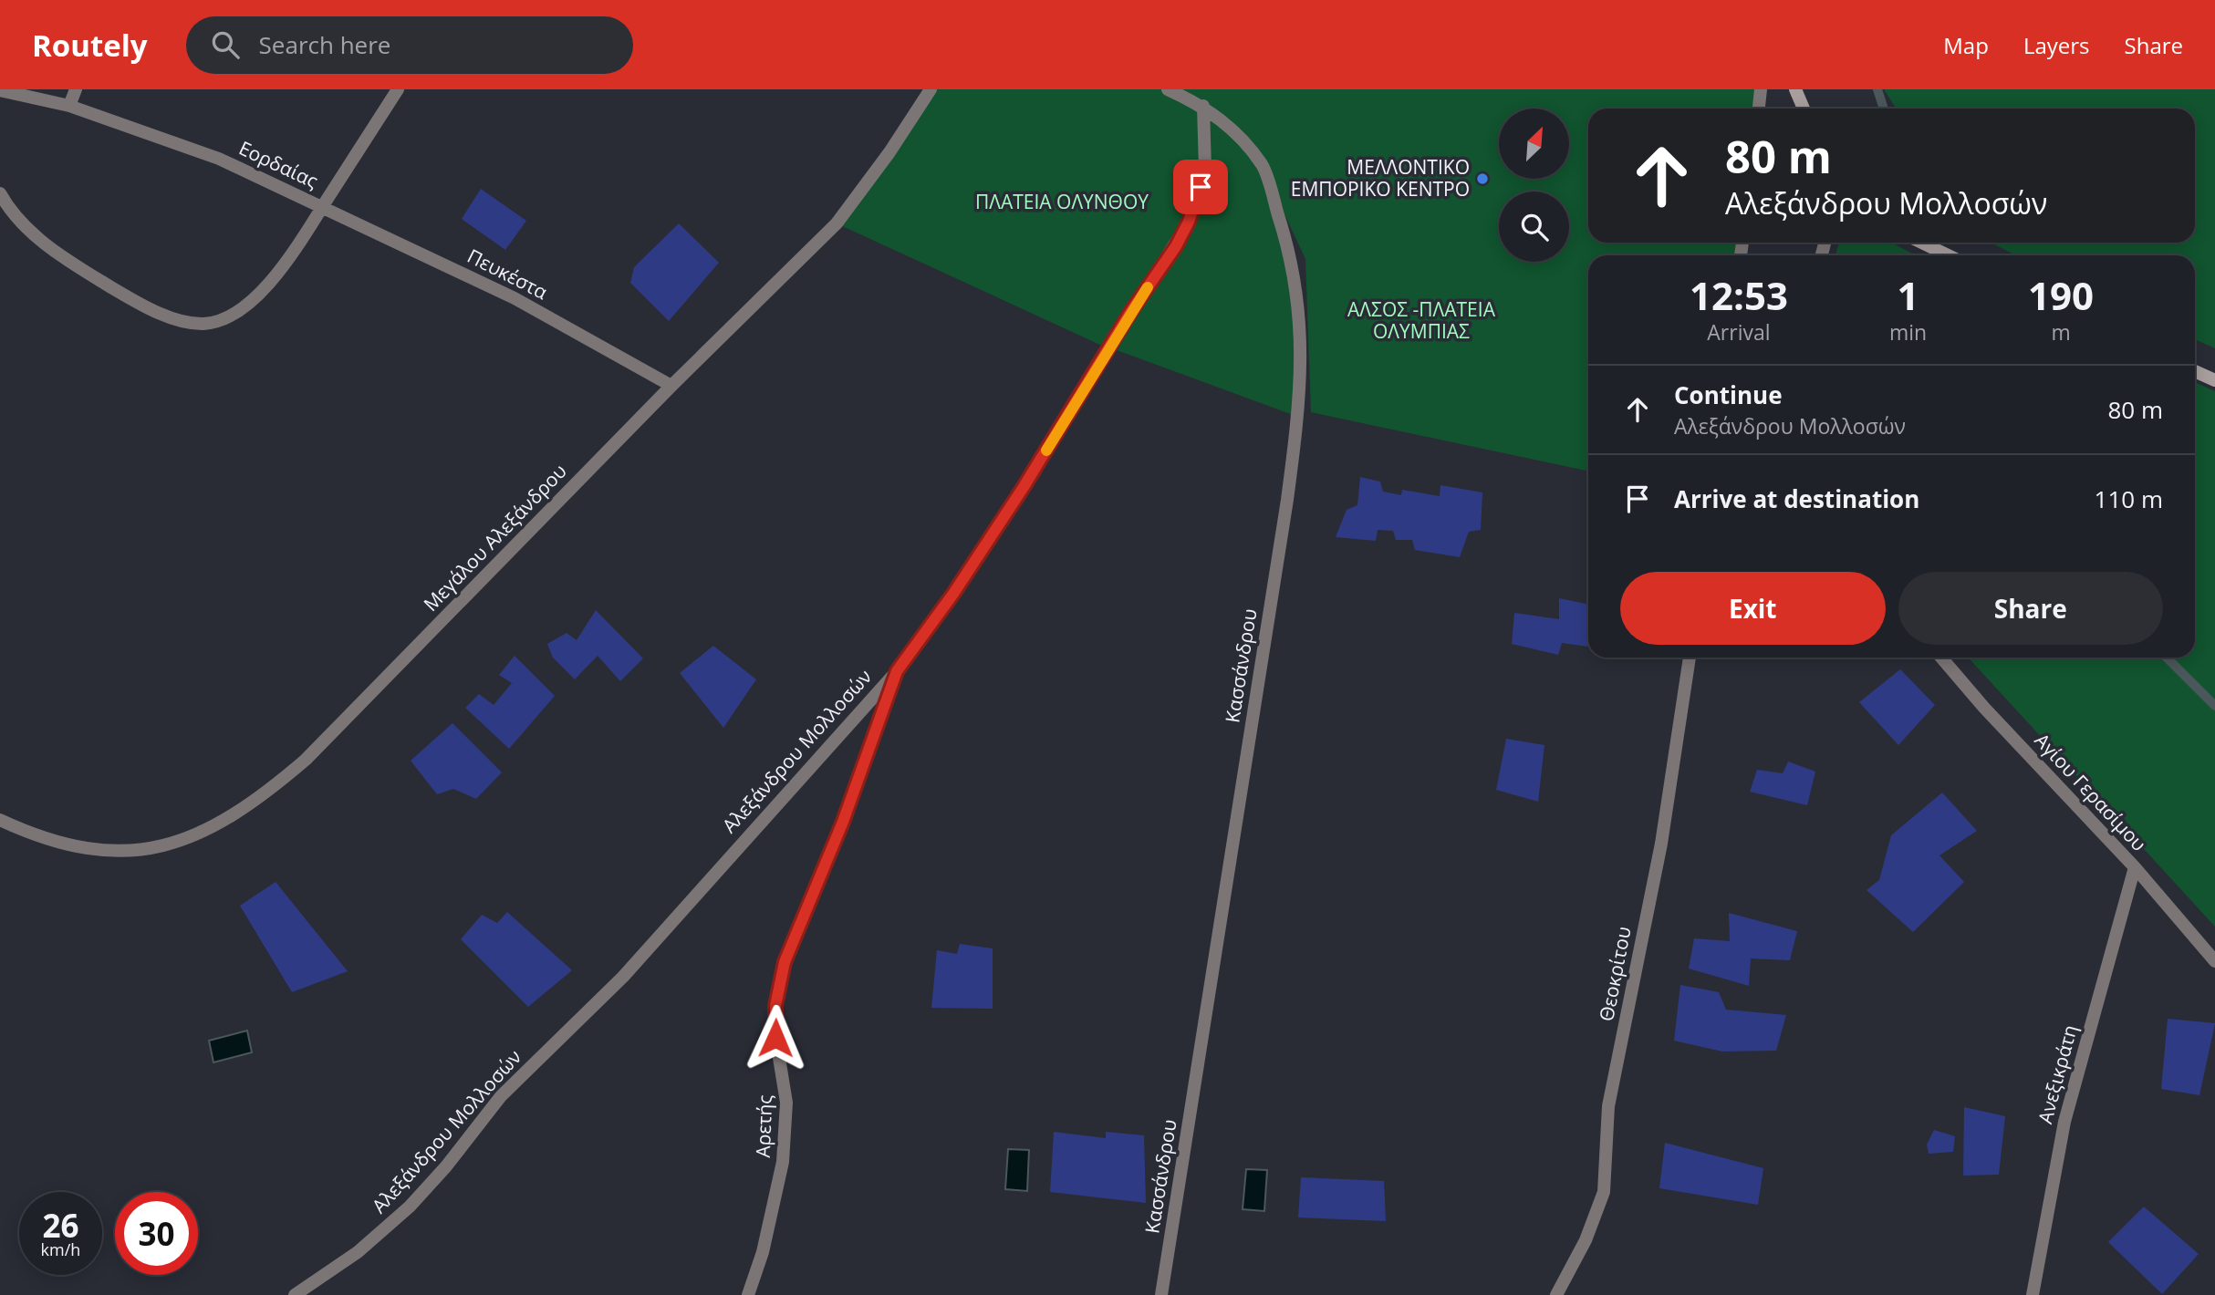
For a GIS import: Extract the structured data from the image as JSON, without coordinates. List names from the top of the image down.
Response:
{
  "streets": {
    "street": [
      "Εορδαίας",
      "Πευκέστα",
      "Μεγάλου Αλεξάνδρου",
      "Κασσάνδρου",
      "Αλεξάνδρου Μολλοσών",
      "Αγίου Γερασίμου",
      "Θεοκρίτου",
      "Ανεξικράτη",
      "Αρετής"
    ]
  },
  "crossings": [
    ["Εορδαίας", "Πευκέστα"],
    ["Πευκέστα", "Μεγάλου Αλεξάνδρου"],
    ["Κασσάνδρου", "Αλεξάνδρου Μολλοσών"],
    ["Αλεξάνδρου Μολλοσών", "Αρετής"],
    ["Αγίου Γερασίμου", "Ανεξικράτη"]
  ],
  "parks": ["ΠΛΑΤΕΙΑ ΟΛΥΝΘΟΥ", "ΑΛΣΟΣ -ΠΛΑΤΕΙΑ ΟΛΥΜΠΙΑΣ"],
  "places": ["ΜΕΛΛΟΝΤΙΚΟ ΕΜΠΟΡΙΚΟ ΚΕΝΤΡΟ"],
  "north": "top right",
  "page": {
    "header": "Routely",
    "search": "Search here",
    "nav": ["Map", "Layers", "Share"],
    "turn": ["80 m", "Αλεξάνδρου Μολλοσών"],
    "eta": [
      "12:53",
      "Arrival",
      "1",
      "min",
      "190",
      "m"
    ],
    "list": [
      {
        "name": "Continue",
        "note": "Αλεξάνδρου Μολλοσών",
        "value": "80 m"
      },
      {
        "name": "Arrive at destination",
        "value": "110 m"
      }
    ],
    "buttons": ["Exit", "Share"],
    "speed": "26 km/h",
    "limit": "30"
  }
}
